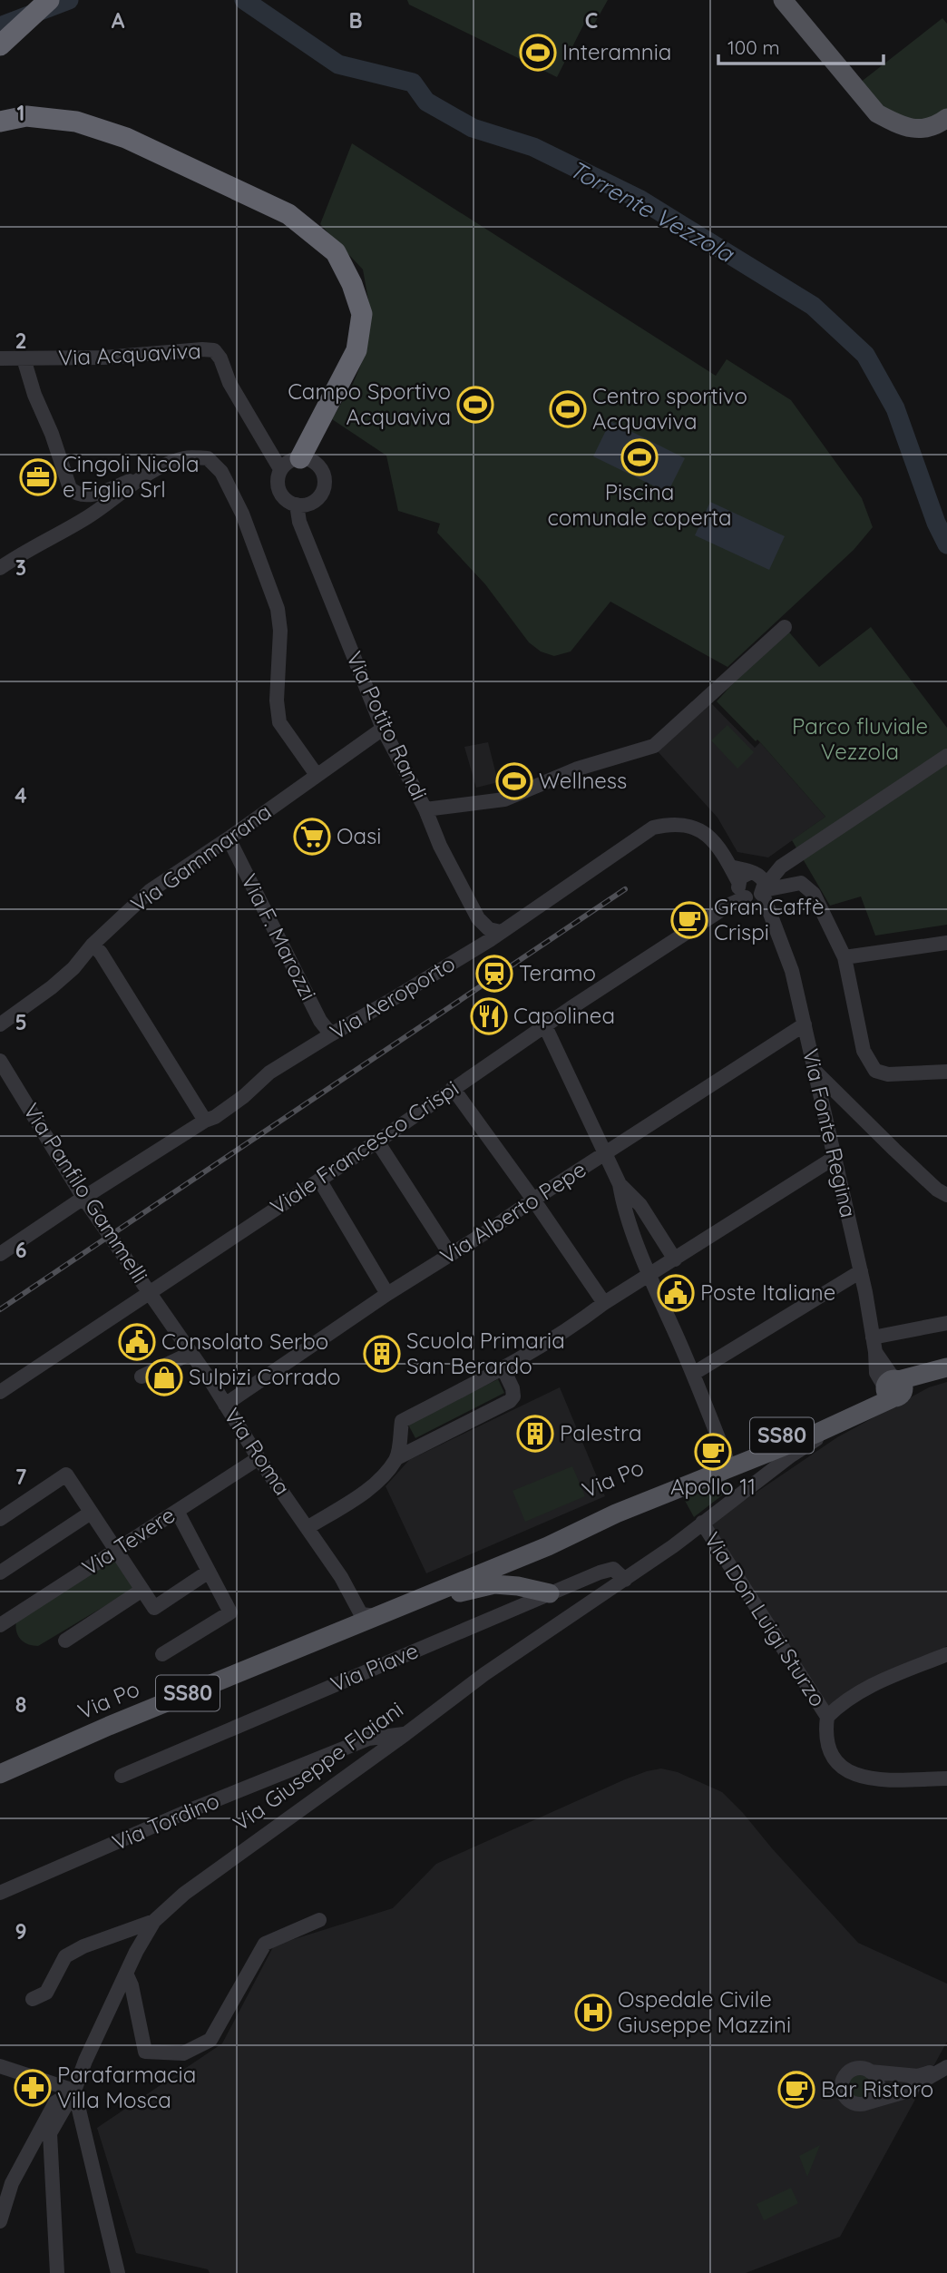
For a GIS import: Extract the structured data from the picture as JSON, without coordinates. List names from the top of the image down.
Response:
{
  "streets": {
    "main road": ["SS80", "Via Po"],
    "street": [
      "Via Acquaviva",
      "Via Potito Randi",
      "Via Gammarana",
      "Via F. Marozzi",
      "Via Aeroporto",
      "Via Fonte Regina",
      "Viale Francesco Crispi",
      "Via Panfilo Gammelli",
      "Via Alberto Pepe",
      "Via Roma",
      "Via Tevere",
      "Via Don Luigi Sturzo",
      "Via Piave",
      "Via Giuseppe Flaiani",
      "Via Tordino"
    ]
  },
  "crossings": [
    ["Via Acquaviva", "Via Potito Randi"],
    ["Via Potito Randi", "Via Gammarana"],
    ["Via Potito Randi", "Via Aeroporto"],
    ["Via Gammarana", "Via F. Marozzi"],
    ["Via F. Marozzi", "Via Aeroporto"],
    ["Via Aeroporto", "Via Fonte Regina"],
    ["Via Aeroporto", "Viale Francesco Crispi"],
    ["Via Aeroporto", "Via Panfilo Gammelli"],
    ["Via Fonte Regina", "Viale Francesco Crispi"],
    ["Via Fonte Regina", "Via Alberto Pepe"],
    ["Via Fonte Regina", "SS80"],
    ["Viale Francesco Crispi", "Via Panfilo Gammelli"],
    ["Viale Francesco Crispi", "Via Roma"],
    ["Via Panfilo Gammelli", "Via Roma"],
    ["Via Alberto Pepe", "Via Roma"],
    ["SS80", "Via Po"],
    ["SS80", "Via Giuseppe Flaiani"],
    ["Via Roma", "Via Po"],
    ["Via Roma", "Via Tevere"],
    ["Via Po", "Via Giuseppe Flaiani"],
    ["Via Don Luigi Sturzo", "Via Giuseppe Flaiani"],
    ["Via Piave", "Via Giuseppe Flaiani"],
    ["Via Giuseppe Flaiani", "Via Tordino"]
  ],
  "water": ["Torrente Vezzola"],
  "parks": ["Parco fluviale Vezzola"],
  "places": {
    "sports": [
      "Interamnia",
      "Campo Sportivo Acquaviva",
      "Centro sportivo Acquaviva",
      "Piscina comunale coperta",
      "Wellness"
    ],
    "office": ["Cingoli Nicola e Figlio Srl"],
    "supermarket": ["Oasi"],
    "cafe": ["Gran Caffè Crispi", "Apollo 11", "Bar Ristoro"],
    "station": ["Teramo"],
    "restaurant": ["Capolinea"],
    "public building": ["Poste Italiane", "Consolato Serbo"],
    "building": ["Scuola Primaria San Berardo", "Palestra"],
    "shop": ["Sulpizi Corrado"],
    "hospital": ["Ospedale Civile Giuseppe Mazzini"],
    "pharmacy": ["Parafarmacia Villa Mosca"]
  },
  "scale_bar": "100 m",
  "grid": {
    "columns": ["A", "B", "C"],
    "rows": [
      "1",
      "2",
      "3",
      "4",
      "5",
      "6",
      "7",
      "8",
      "9"
    ]
  }
}
